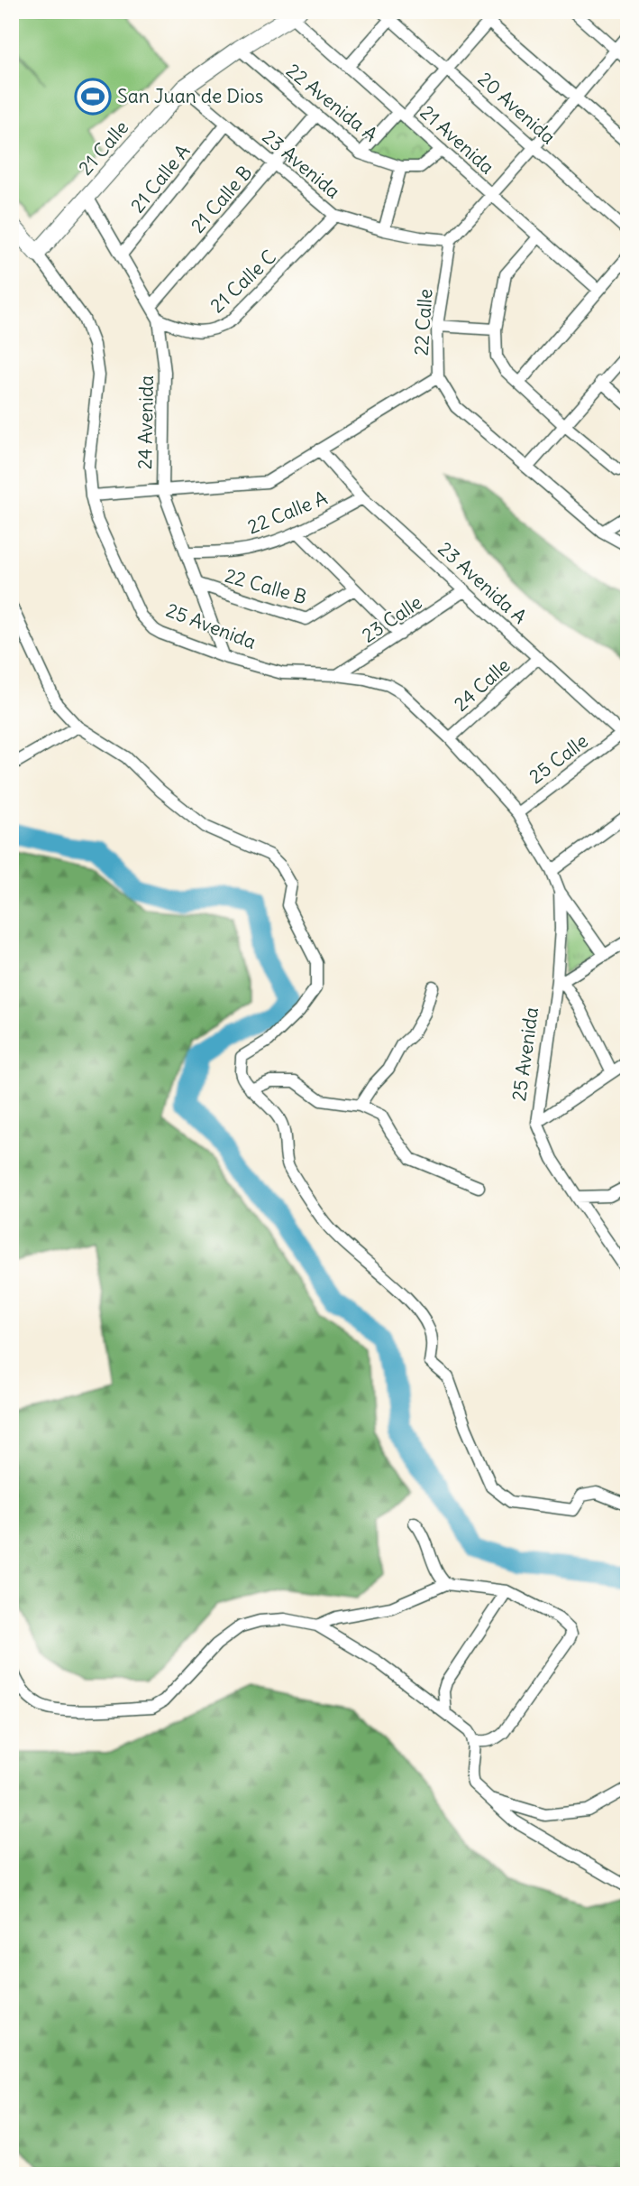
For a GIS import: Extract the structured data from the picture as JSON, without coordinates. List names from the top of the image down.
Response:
{
  "streets": {
    "street": [
      "22 Avenida A",
      "20 Avenida",
      "21 Avenida",
      "21 Calle",
      "23 Avenida",
      "21 Calle A",
      "21 Calle B",
      "21 Calle C",
      "22 Calle",
      "24 Avenida",
      "22 Calle A",
      "23 Avenida A",
      "22 Calle B",
      "23 Calle",
      "25 Avenida",
      "24 Calle",
      "25 Calle"
    ]
  },
  "crossings": [
    ["22 Avenida A", "21 Calle"],
    ["22 Avenida A", "21 Calle B"],
    ["21 Avenida", "21 Calle"],
    ["21 Calle", "23 Avenida"],
    ["21 Calle", "24 Avenida"],
    ["21 Calle", "25 Avenida"],
    ["23 Avenida", "21 Calle A"],
    ["23 Avenida", "21 Calle B"],
    ["23 Avenida", "21 Calle C"],
    ["23 Avenida", "22 Calle"],
    ["21 Calle A", "24 Avenida"],
    ["21 Calle B", "24 Avenida"],
    ["21 Calle C", "24 Avenida"],
    ["22 Calle", "24 Avenida"],
    ["22 Calle", "23 Avenida A"],
    ["22 Calle", "25 Avenida"],
    ["24 Avenida", "22 Calle A"],
    ["24 Avenida", "22 Calle B"],
    ["24 Avenida", "25 Avenida"],
    ["22 Calle A", "23 Avenida A"],
    ["23 Avenida A", "23 Calle"],
    ["23 Avenida A", "24 Calle"],
    ["23 Avenida A", "25 Calle"],
    ["23 Calle", "25 Avenida"],
    ["25 Avenida", "24 Calle"],
    ["25 Avenida", "25 Calle"]
  ],
  "places": {
    "sports": ["San Juan de Dios"]
  }
}
